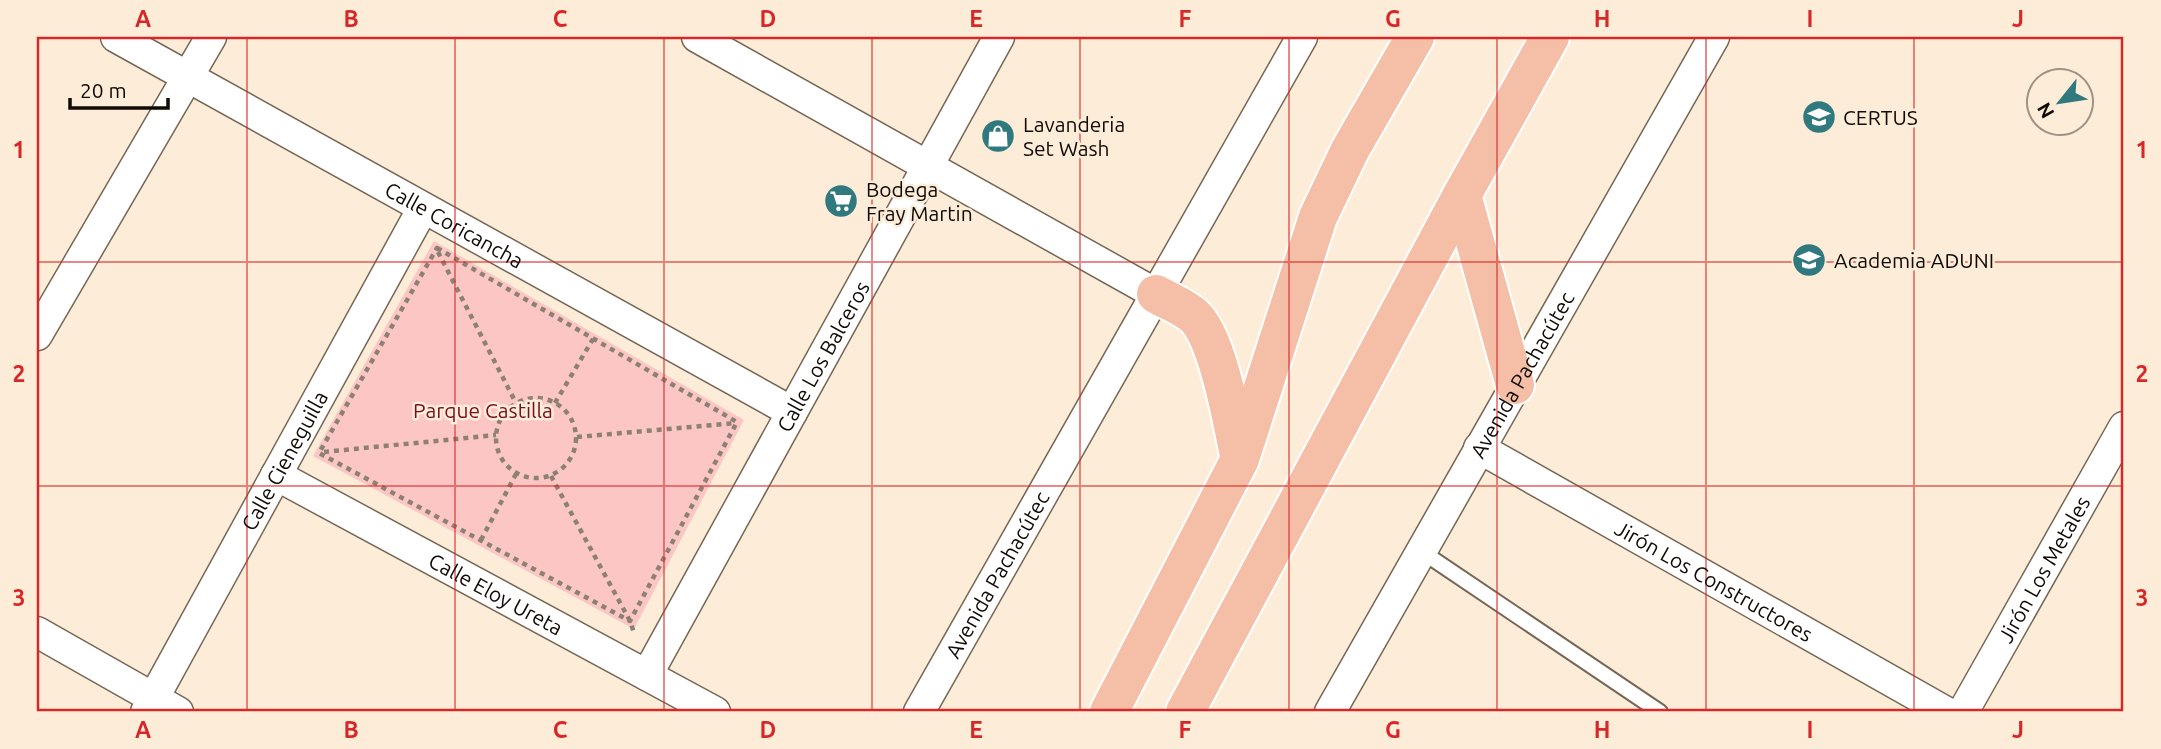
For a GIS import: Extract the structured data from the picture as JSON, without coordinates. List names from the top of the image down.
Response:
{
  "streets": {
    "street": [
      "Calle Coricancha",
      "Calle Los Balceros",
      "Avenida Pachacútec",
      "Calle Cieneguilla",
      "Jirón Los Metales",
      "Jirón Los Constructores",
      "Calle Eloy Ureta"
    ]
  },
  "crossings": [
    ["Calle Coricancha", "Calle Los Balceros"],
    ["Calle Coricancha", "Calle Cieneguilla"],
    ["Calle Los Balceros", "Calle Eloy Ureta"],
    ["Avenida Pachacútec", "Jirón Los Constructores"],
    ["Calle Cieneguilla", "Calle Eloy Ureta"]
  ],
  "parks": ["Parque Castilla"],
  "places": {
    "school or university": ["CERTUS", "Academia ADUNI"],
    "shop": ["Lavanderia Set Wash"],
    "supermarket": ["Bodega Fray Martin"]
  },
  "scale_bar": "20 m",
  "north": "bottom left",
  "grid": {
    "columns": [
      "A",
      "B",
      "C",
      "D",
      "E",
      "F",
      "G",
      "H",
      "I",
      "J"
    ],
    "rows": ["1", "2", "3"]
  }
}
